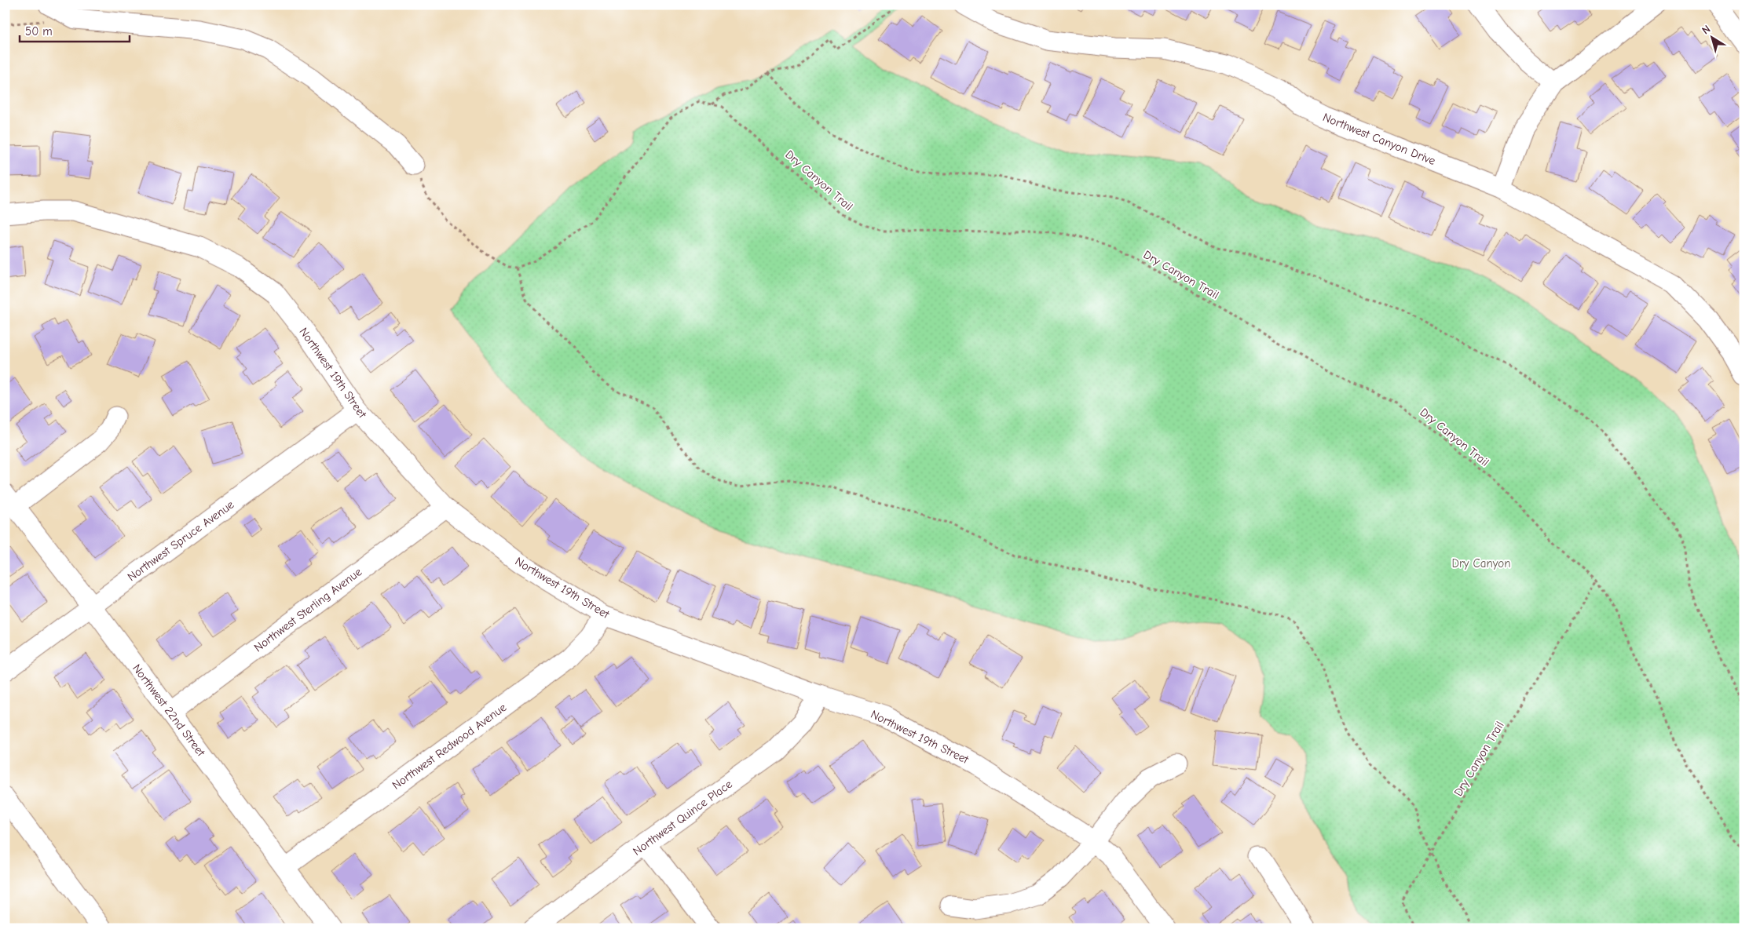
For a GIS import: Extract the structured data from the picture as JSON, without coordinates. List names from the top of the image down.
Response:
{
  "streets": {
    "street": [
      "Northwest Canyon Drive",
      "Northwest 19th Street",
      "Northwest Spruce Avenue",
      "Northwest Sterling Avenue",
      "Northwest 22nd Street",
      "Northwest Redwood Avenue",
      "Northwest Quince Place"
    ],
    "path": ["Dry Canyon Trail"]
  },
  "crossings": [
    ["Northwest 19th Street", "Northwest Spruce Avenue"],
    ["Northwest 19th Street", "Northwest Sterling Avenue"],
    ["Northwest 19th Street", "Northwest Redwood Avenue"],
    ["Northwest 19th Street", "Northwest Quince Place"],
    ["Northwest Spruce Avenue", "Northwest 22nd Street"],
    ["Northwest Sterling Avenue", "Northwest 22nd Street"],
    ["Northwest 22nd Street", "Northwest Redwood Avenue"]
  ],
  "parks": ["Dry Canyon"],
  "scale_bar": "50 m",
  "north": "top left"
}
